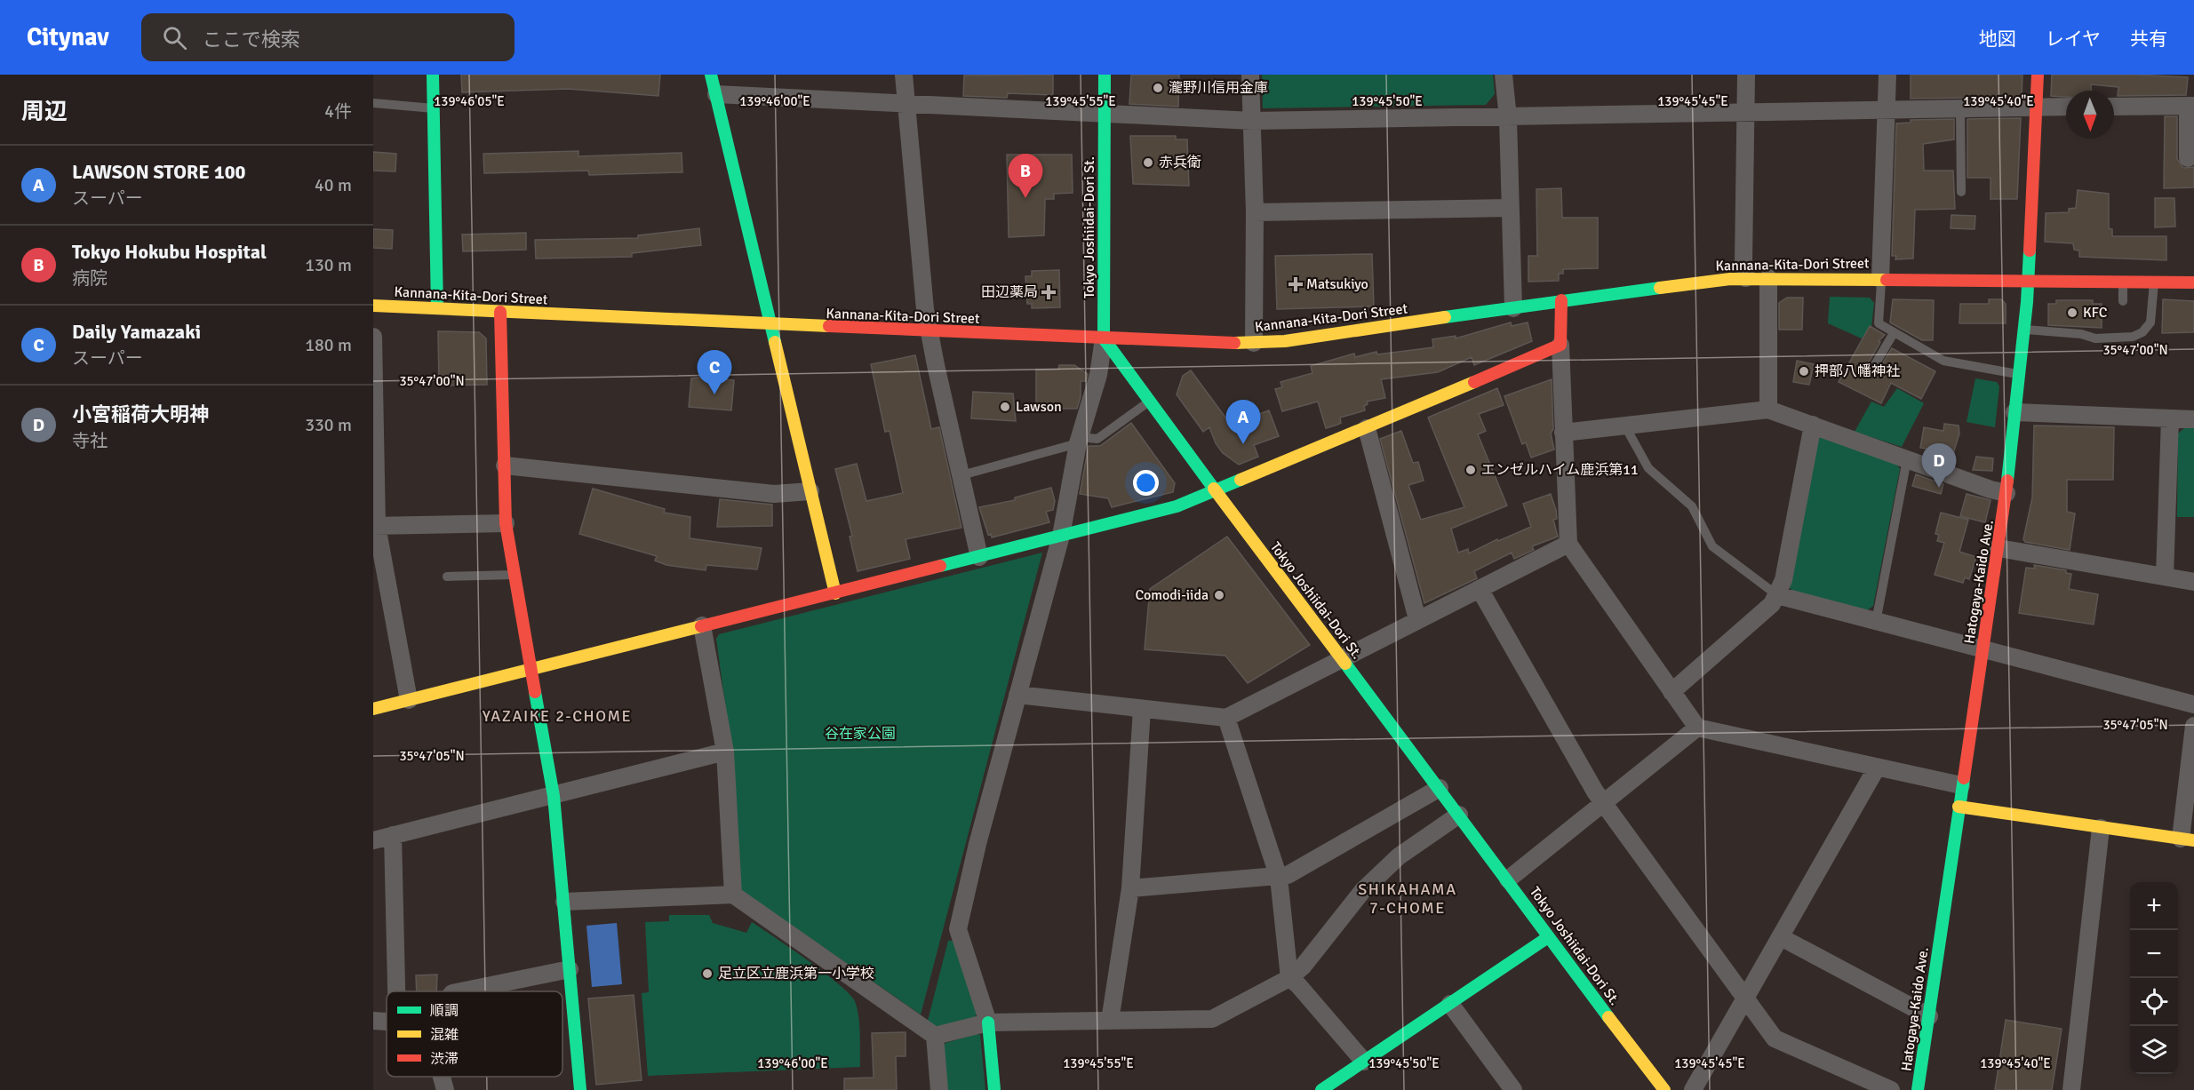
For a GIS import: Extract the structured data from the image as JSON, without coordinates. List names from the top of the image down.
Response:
{
  "streets": {
    "street": ["Tokyo Joshiidai-Dori St.", "Kannana-Kita-Dori Street", "Hatogaya-Kaido Ave."]
  },
  "crossings": [
    ["Tokyo Joshiidai-Dori St.", "Kannana-Kita-Dori Street"],
    ["Kannana-Kita-Dori Street", "Hatogaya-Kaido Ave."]
  ],
  "districts": ["YAZAIKE 2-CHOME", "SHIKAHAMA 7-CHOME"],
  "parks": ["谷在家公園"],
  "places": {
    "other": [
      "瀧野川信用金庫",
      "赤兵衛",
      "KFC",
      "押部八幡神社",
      "Lawson",
      "エンゼルハイム鹿浜第11",
      "Comodi-iida",
      "足立区立鹿浜第一小学校"
    ],
    "health": ["Matsukiyo", "田辺薬局"]
  },
  "legend": ["順調", "混雑", "渋滞"],
  "north": "bottom",
  "page": {
    "header": "Citynav",
    "search": "ここで検索",
    "nav": ["地図", "レイヤ", "共有"],
    "heading": ["周辺", "4件"],
    "list": [
      {
        "mark": "A",
        "name": "LAWSON STORE 100",
        "note": "スーパー",
        "value": "40 m"
      },
      {
        "mark": "B",
        "name": "Tokyo Hokubu Hospital",
        "note": "病院",
        "value": "130 m"
      },
      {
        "mark": "C",
        "name": "Daily Yamazaki",
        "note": "スーパー",
        "value": "180 m"
      },
      {
        "mark": "D",
        "name": "小宮稲荷大明神",
        "note": "寺社",
        "value": "330 m"
      }
    ],
    "pins": [
      "B",
      "C",
      "A",
      "D"
    ],
    "map_buttons": ["+", "−"]
  },
  "coordinates": [
    "139°46'05\"E",
    "139°46'00\"E",
    "139°45'55\"E",
    "139°45'50\"E",
    "139°45'45\"E",
    "139°45'40\"E",
    "35°47'00\"N",
    "35°47'05\"N"
  ]
}
